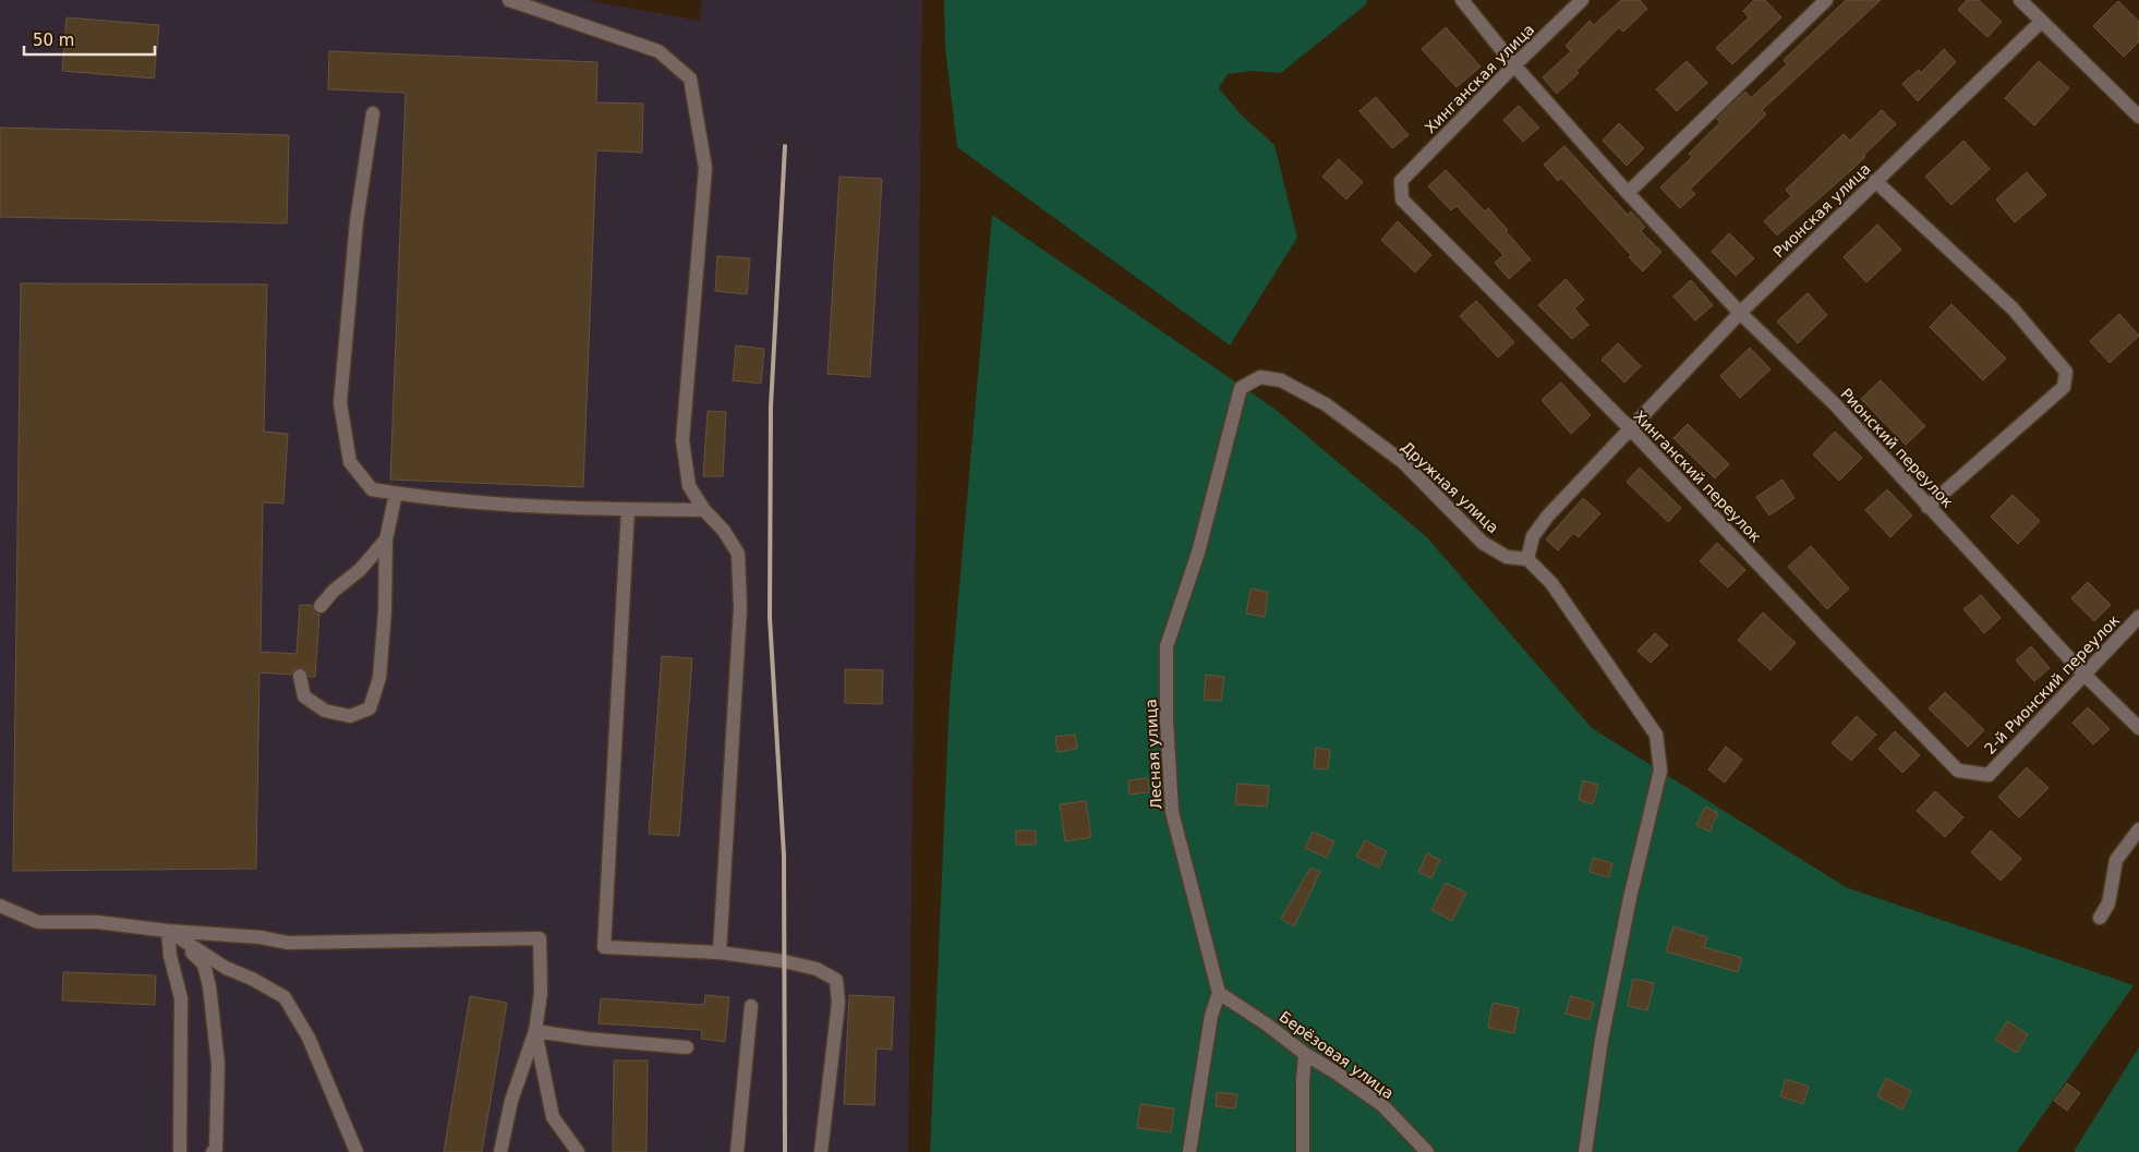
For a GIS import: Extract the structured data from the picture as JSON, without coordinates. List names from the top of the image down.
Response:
{
  "streets": {
    "street": [
      "Хинганская улица",
      "Рионская улица",
      "Рионский переулок",
      "Хинганский переулок",
      "Дружная улица",
      "2-й Рионский переулок",
      "Лесная улица",
      "Берёзовая улица"
    ]
  },
  "crossings": [
    ["Хинганская улица", "Рионский переулок"],
    ["Хинганская улица", "Хинганский переулок"],
    ["Рионская улица", "Рионский переулок"],
    ["Рионская улица", "Хинганский переулок"],
    ["Рионский переулок", "2-й Рионский переулок"],
    ["Хинганский переулок", "2-й Рионский переулок"],
    ["Дружная улица", "Лесная улица"],
    ["Лесная улица", "Берёзовая улица"]
  ],
  "scale_bar": "50 m"
}
